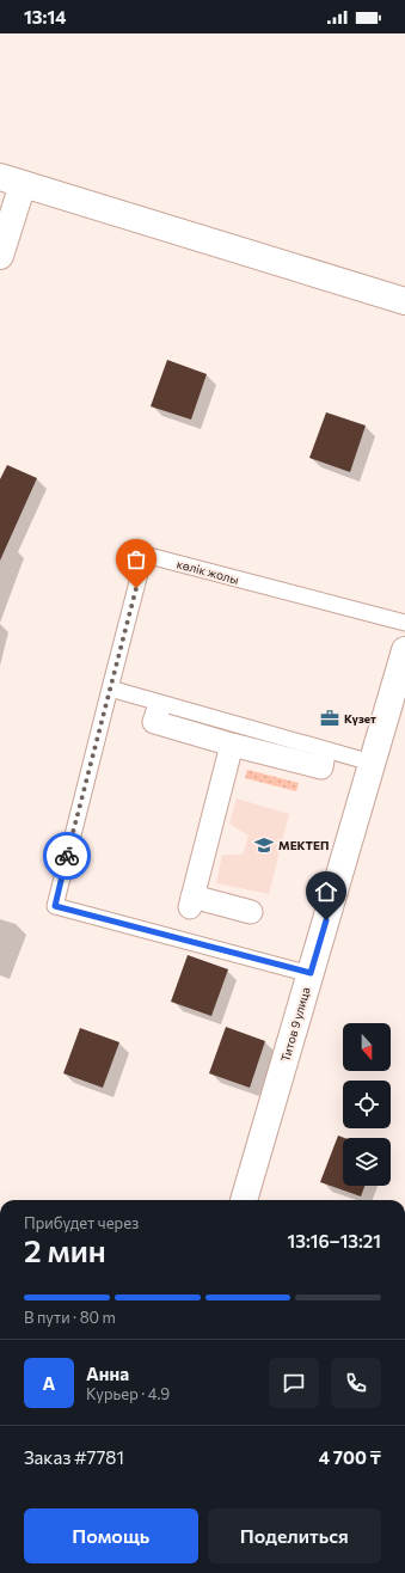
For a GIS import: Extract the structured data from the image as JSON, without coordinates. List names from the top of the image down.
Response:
{
  "streets": {
    "street": ["Титов 9 улица"],
    "lane": ["көлік жолы"]
  },
  "crossings": [
    ["көлік жолы", "Титов 9 улица"]
  ],
  "places": {
    "office": ["Күзет"],
    "school or university": ["МЕКТЕП"]
  },
  "north": "bottom",
  "page": {
    "status": "13:14",
    "heading": ["2 мин", "Прибудет через", "13:16–13:21"],
    "panel": [
      "Анна",
      "Курьер · 4.9",
      "Заказ #7781",
      "4 700 ₸"
    ],
    "bar": "В пути · 80 m",
    "round": "А",
    "buttons": ["Помощь", "Поделиться"]
  }
}
